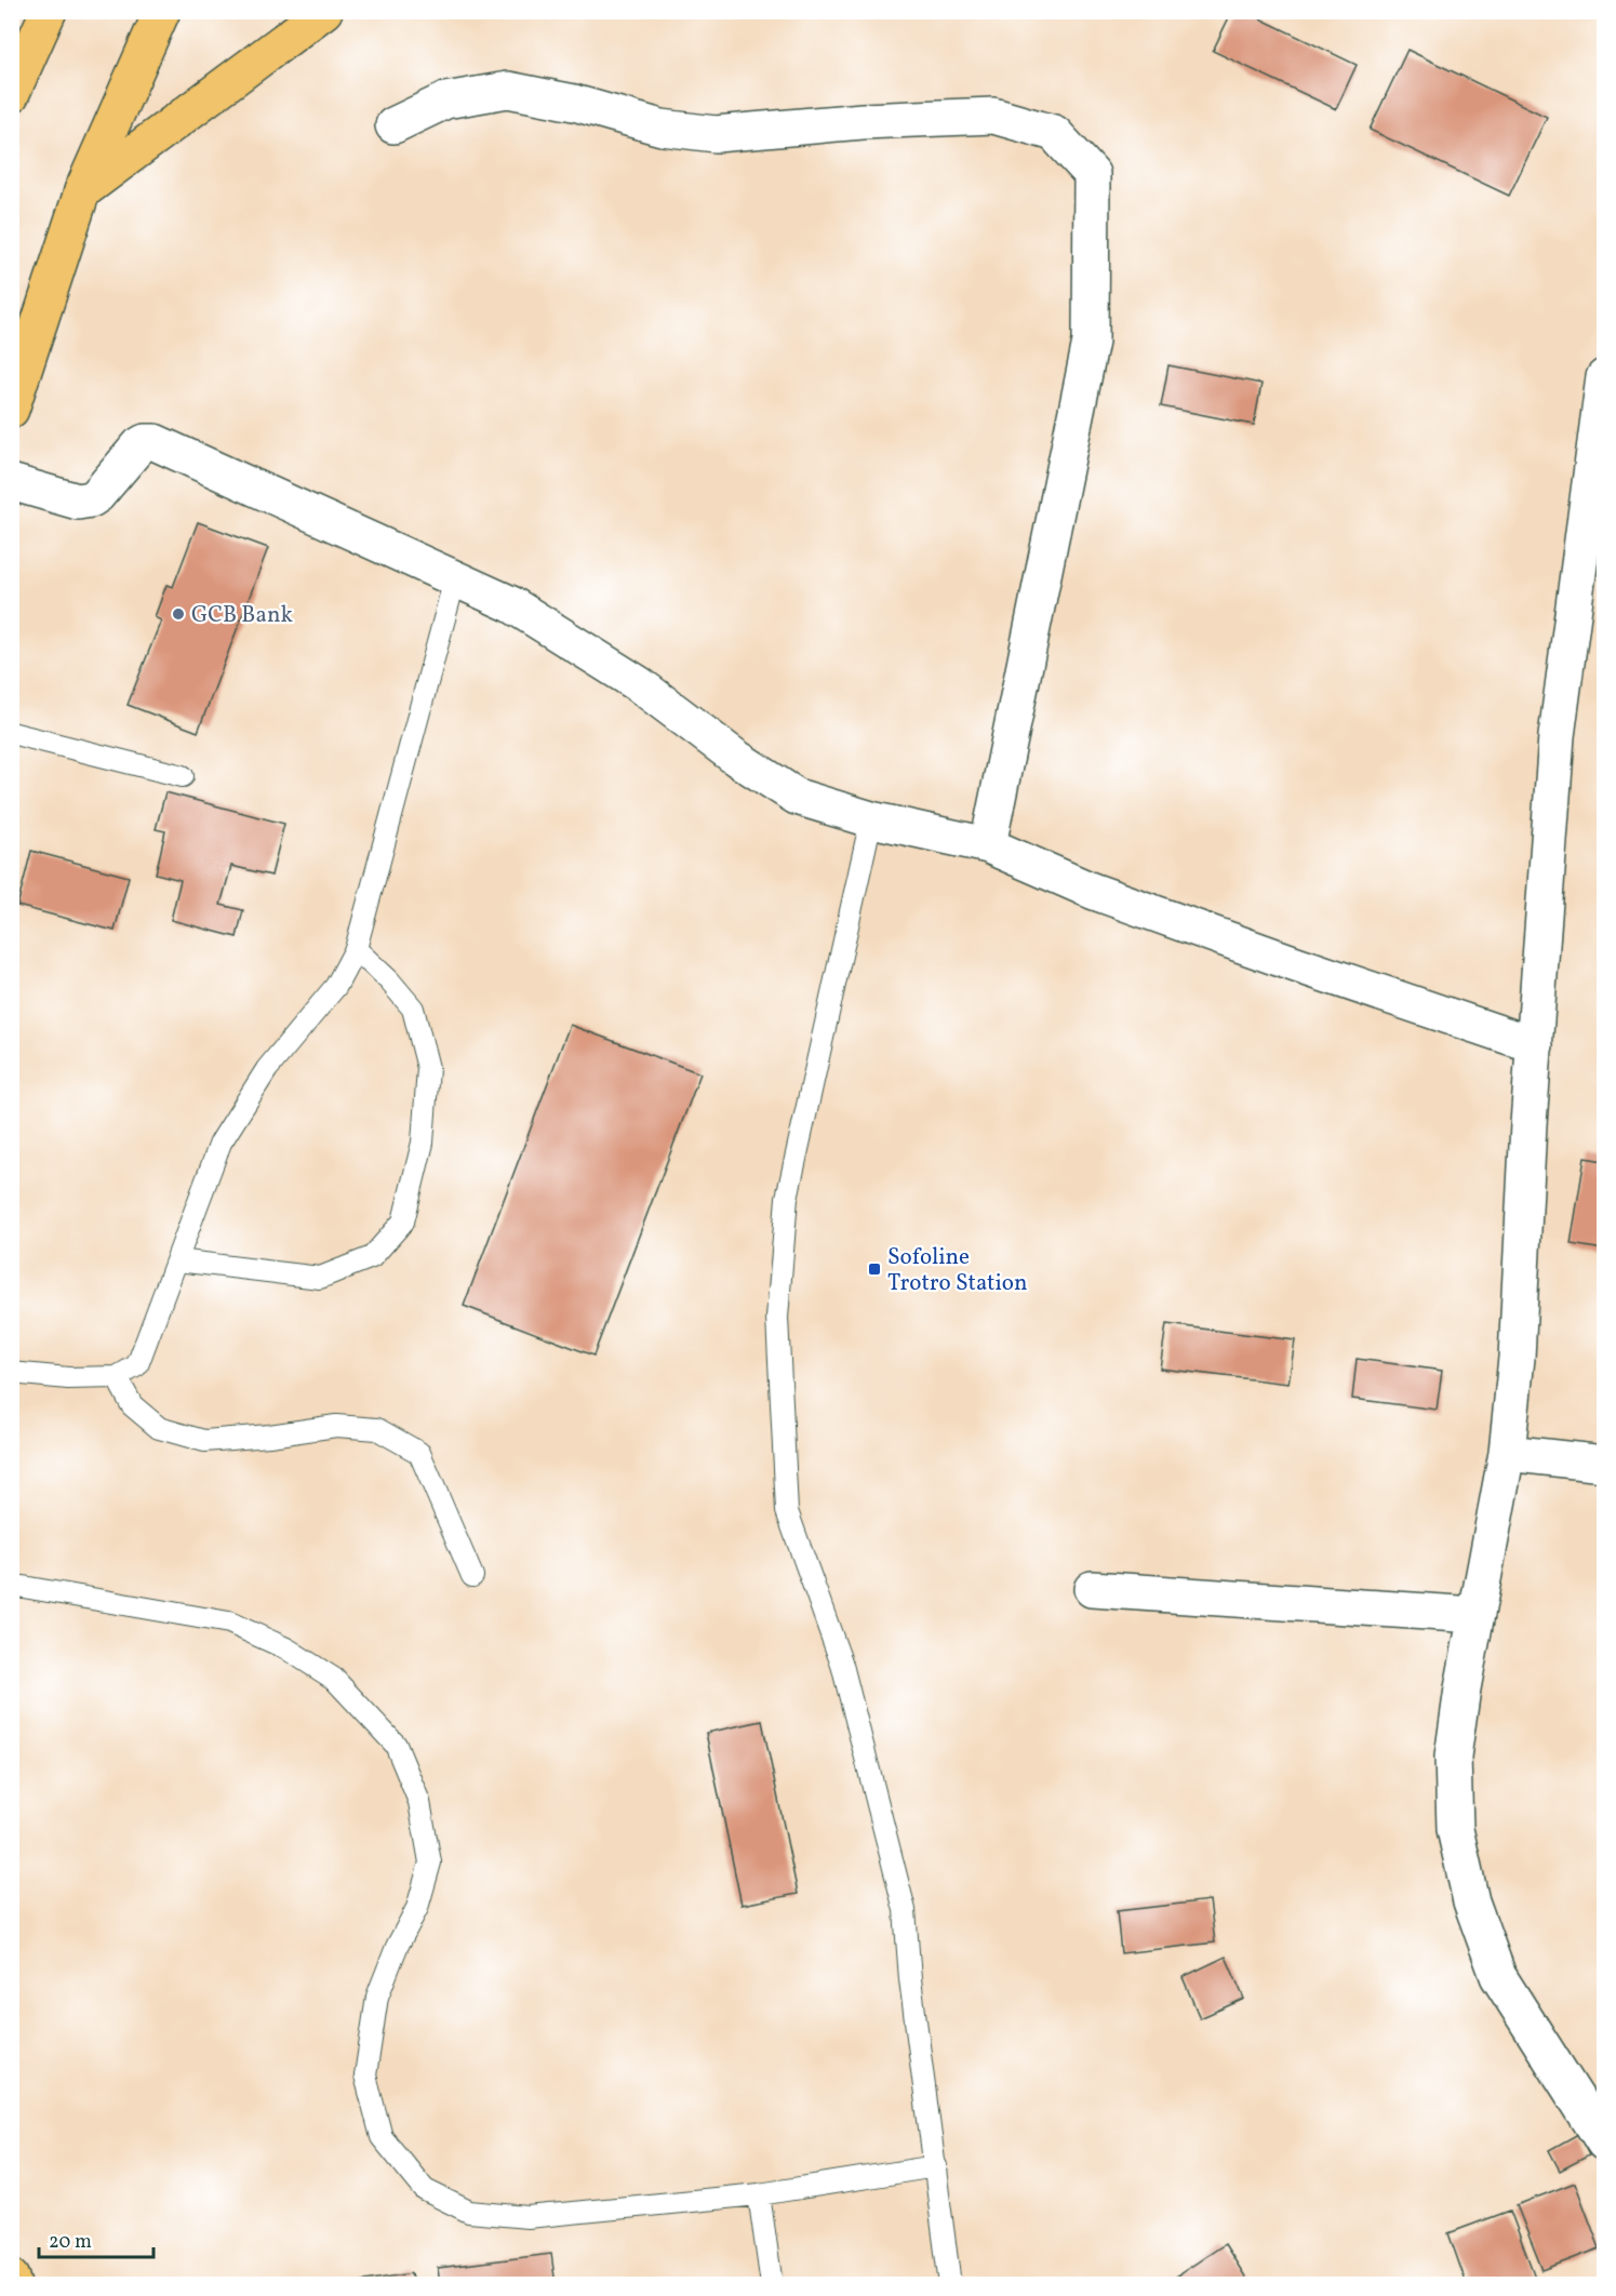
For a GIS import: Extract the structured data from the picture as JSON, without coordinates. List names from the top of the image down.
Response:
{
  "places": {
    "other": ["GCB Bank"],
    "transit": ["Sofoline Trotro Station"]
  },
  "scale_bar": "20 m"
}
